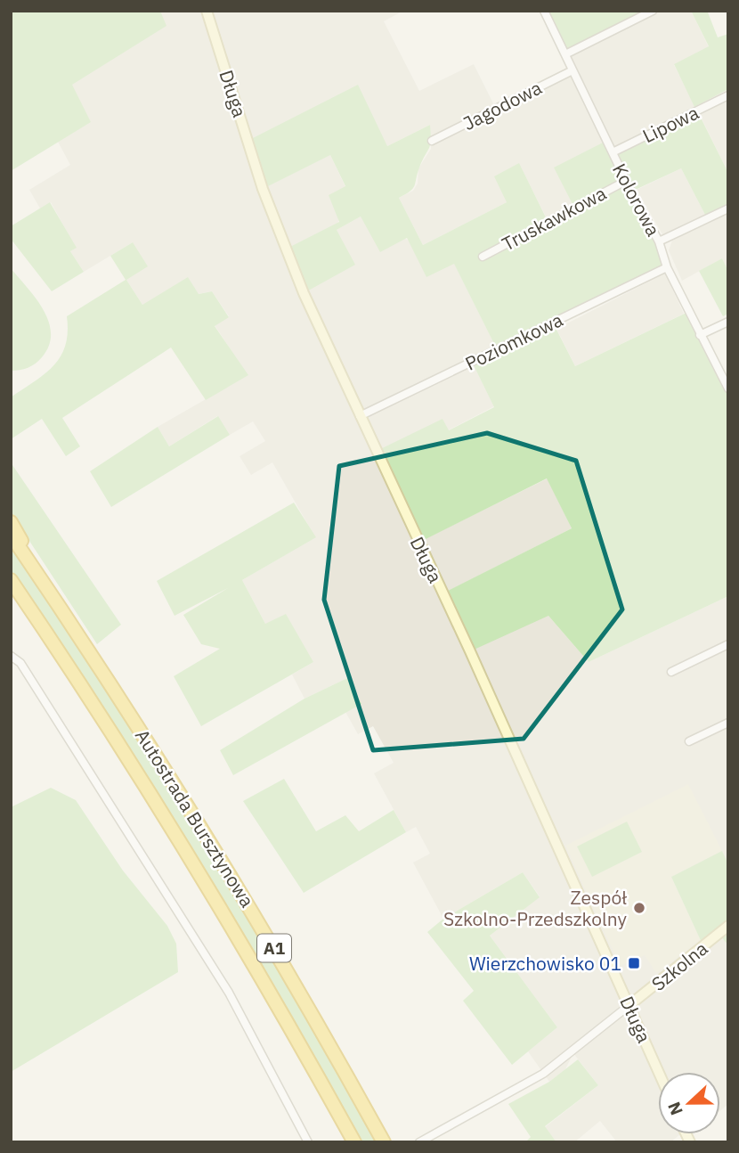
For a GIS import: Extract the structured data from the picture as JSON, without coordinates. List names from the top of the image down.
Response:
{
  "streets": {
    "highway": ["Autostrada Bursztynowa", "A1"],
    "street": [
      "Długa",
      "Jagodowa",
      "Lipowa",
      "Kolorowa",
      "Truskawkowa",
      "Poziomkowa",
      "Szkolna"
    ]
  },
  "crossings": [
    ["Długa", "Poziomkowa"],
    ["Długa", "Szkolna"],
    ["Jagodowa", "Kolorowa"],
    ["Lipowa", "Kolorowa"],
    ["Kolorowa", "Truskawkowa"],
    ["Kolorowa", "Poziomkowa"]
  ],
  "places": {
    "other": ["Zespół Szkolno-Przedszkolny"],
    "transit": ["Wierzchowisko 01"]
  },
  "north": "left"
}
